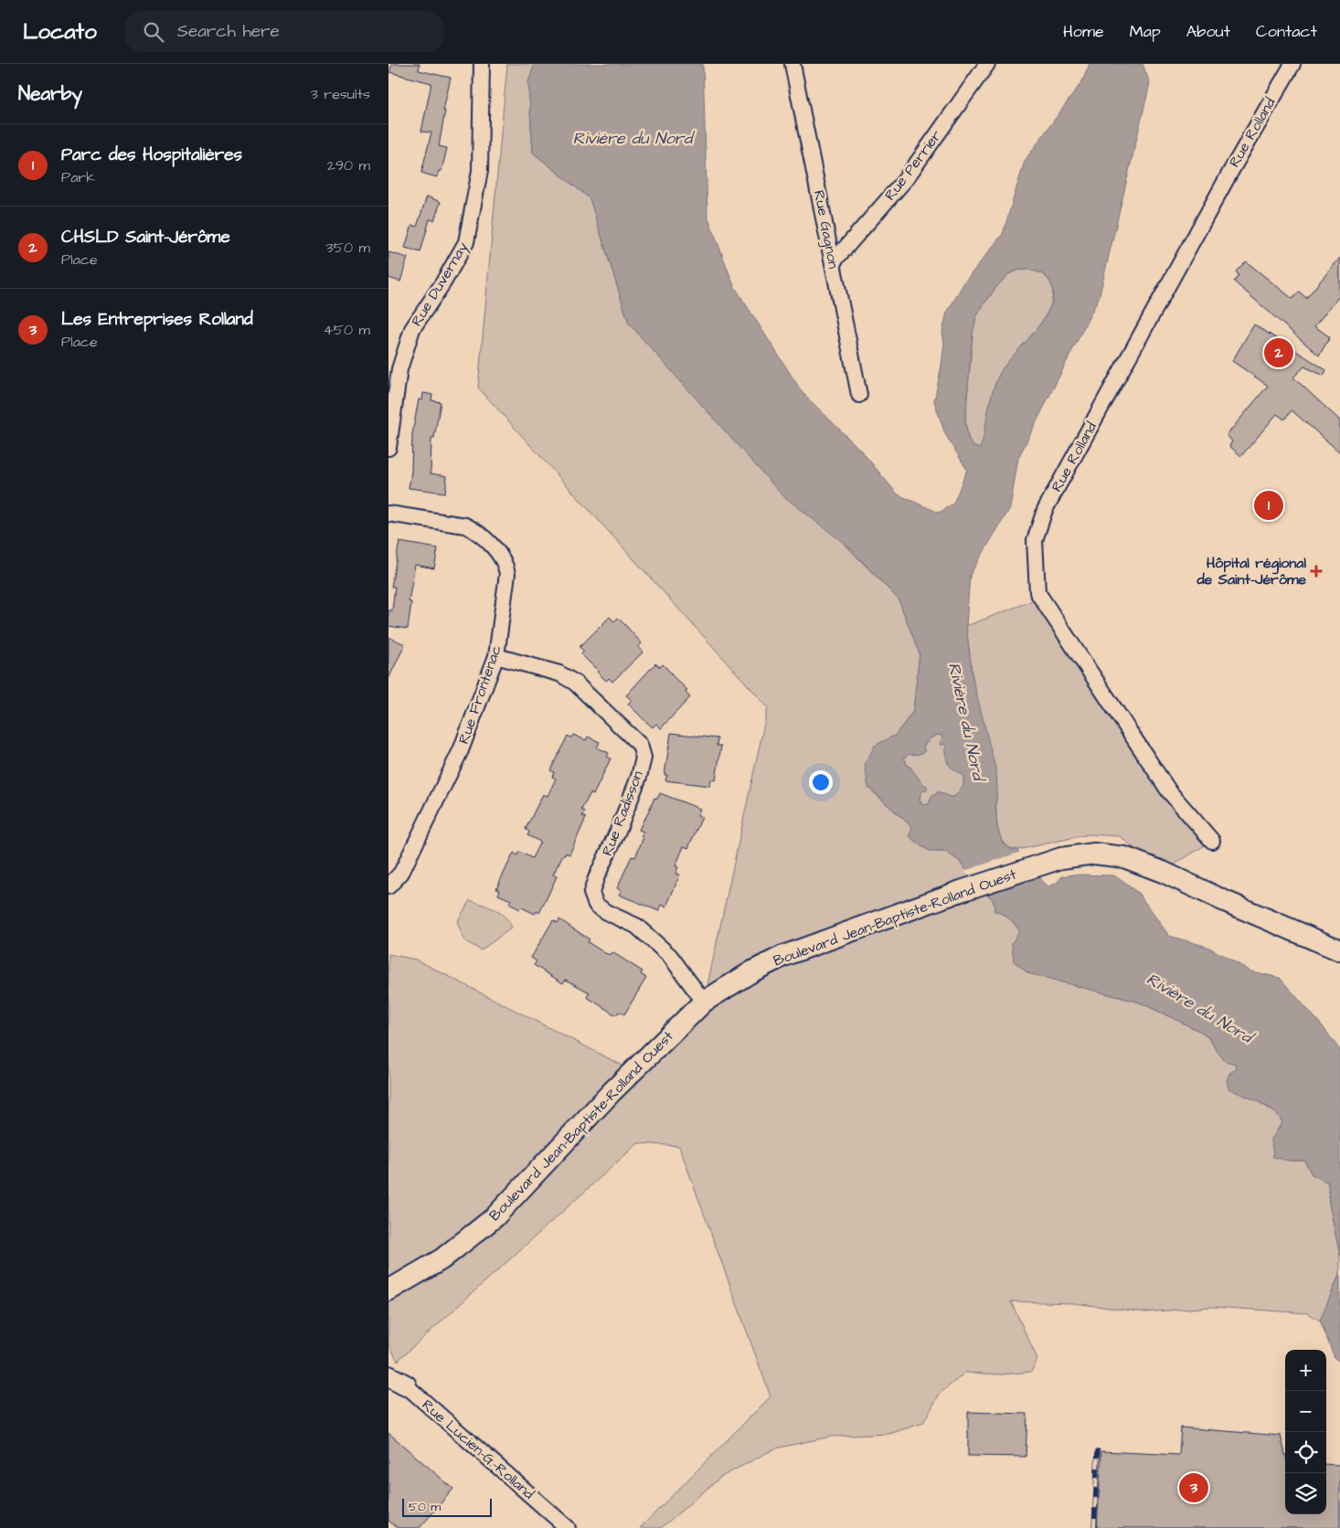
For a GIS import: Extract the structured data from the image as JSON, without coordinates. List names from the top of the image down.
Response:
{
  "streets": {
    "street": [
      "Rue Rolland",
      "Rue Perrier",
      "Rue Gagnon",
      "Rue Duvernay",
      "Rue Frontenac",
      "Rue Radisson",
      "Boulevard Jean-Baptiste-Rolland Ouest",
      "Rue Lucien-G.-Rolland"
    ]
  },
  "crossings": [
    ["Rue Perrier", "Rue Gagnon"],
    ["Rue Frontenac", "Rue Radisson"],
    ["Rue Radisson", "Boulevard Jean-Baptiste-Rolland Ouest"]
  ],
  "water": ["Rivière du Nord"],
  "places": {
    "health": ["Hôpital régional de Saint-Jérôme"]
  },
  "scale_bar": "50 m",
  "page": {
    "header": "Locato",
    "search": "Search here",
    "nav": [
      "Home",
      "Map",
      "About",
      "Contact"
    ],
    "heading": ["Nearby", "3 results"],
    "list": [
      {
        "mark": "1",
        "name": "Parc des Hospitalières",
        "note": "Park",
        "value": "290 m"
      },
      {
        "mark": "2",
        "name": "CHSLD Saint-Jérôme",
        "note": "Place",
        "value": "350 m"
      },
      {
        "mark": "3",
        "name": "Les Entreprises Rolland",
        "note": "Place",
        "value": "450 m"
      }
    ],
    "pins": ["2", "1", "3"],
    "map_buttons": ["+", "−"],
    "scale": "50 m"
  }
}
